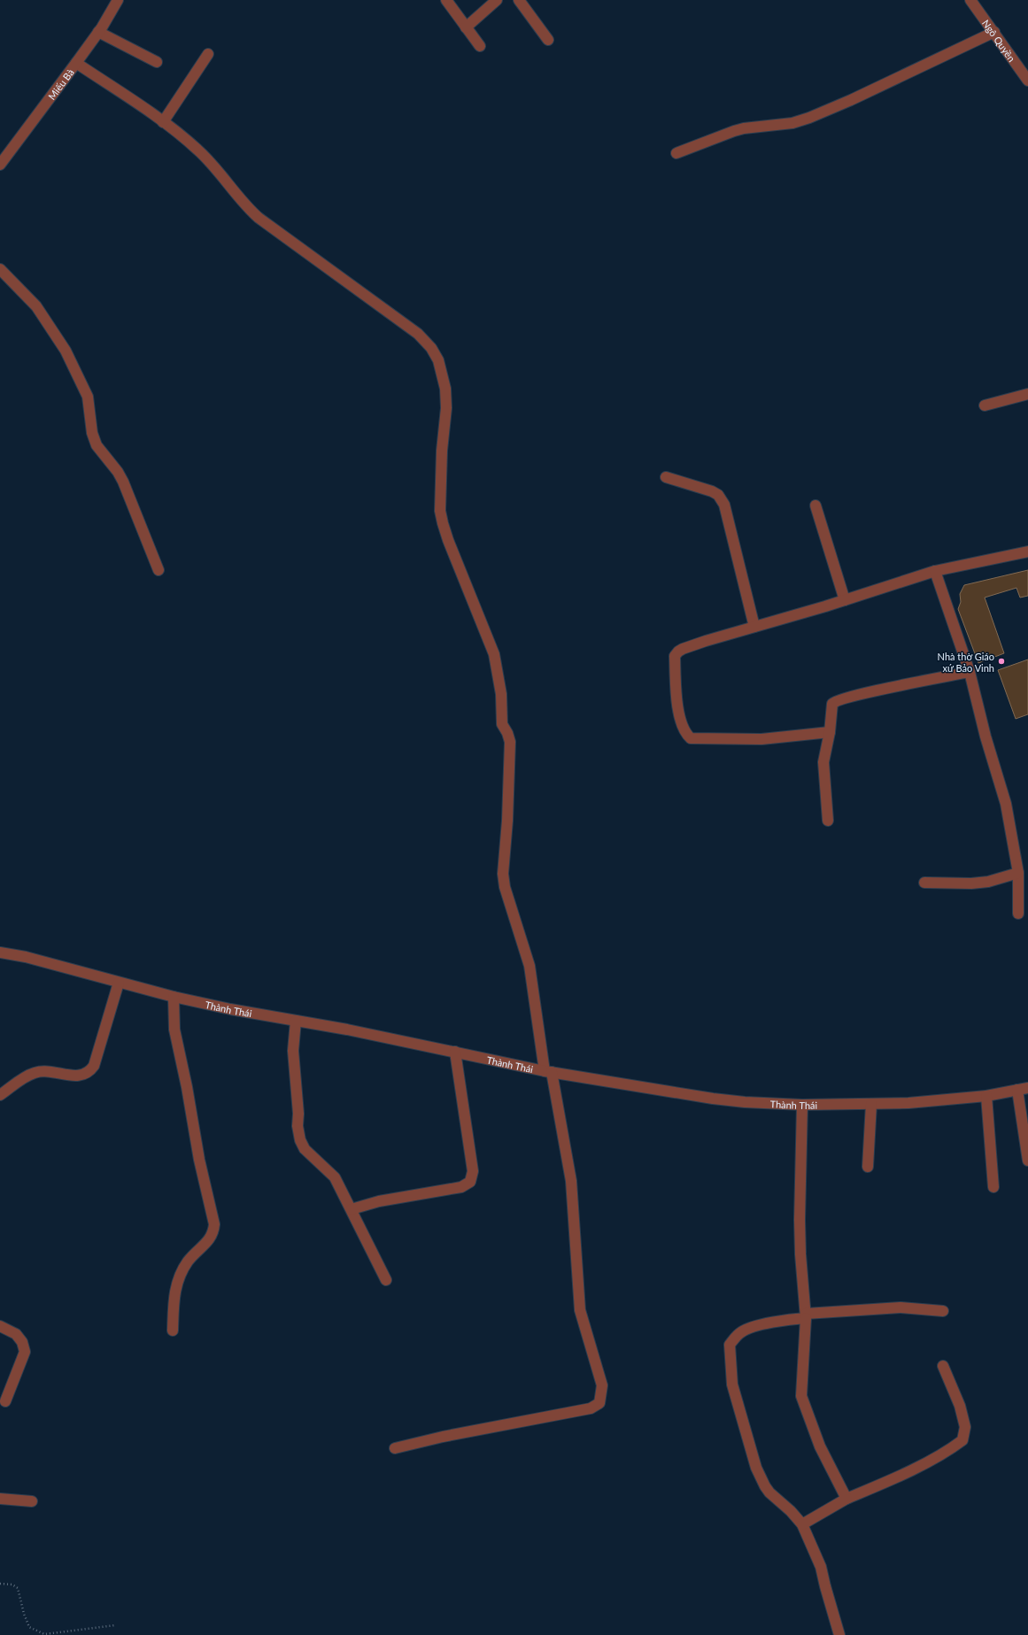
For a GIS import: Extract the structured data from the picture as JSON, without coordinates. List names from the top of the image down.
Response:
{
  "streets": {
    "street": ["Ngô Quyền", "Miếu Bà", "Thành Thái"]
  },
  "places": ["Nhà thờ Giáo xứ Bảo Vinh"]
}
